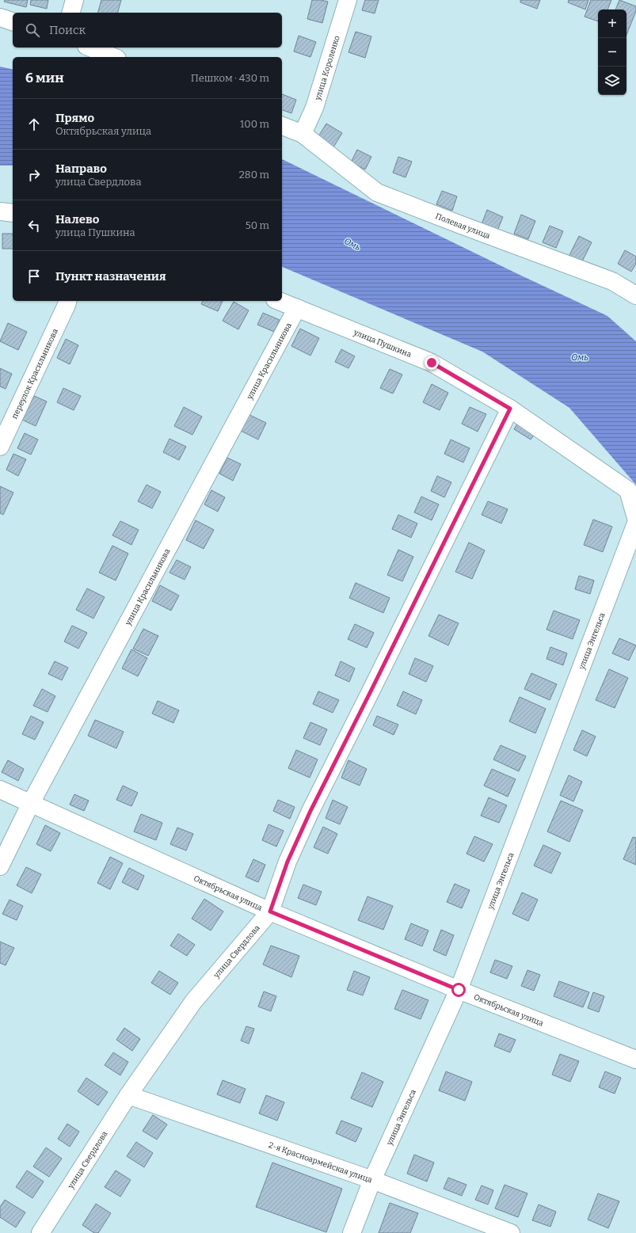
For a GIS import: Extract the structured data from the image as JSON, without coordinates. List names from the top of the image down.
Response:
{
  "streets": {
    "street": [
      "улица Короленко",
      "Полевая улица",
      "улица Пушкина",
      "улица Красильникова",
      "переулок Красильникова",
      "улица Энгельса",
      "Октябрьская улица",
      "улица Свердлова",
      "2-я Красноармейская улица"
    ]
  },
  "crossings": [
    ["улица Короленко", "Полевая улица"],
    ["улица Пушкина", "улица Красильникова"],
    ["улица Пушкина", "улица Свердлова"],
    ["улица Красильникова", "Октябрьская улица"],
    ["улица Энгельса", "Октябрьская улица"],
    ["улица Энгельса", "2-я Красноармейская улица"],
    ["Октябрьская улица", "улица Свердлова"],
    ["улица Свердлова", "2-я Красноармейская улица"]
  ],
  "water": ["Омь"],
  "page": {
    "map_buttons": ["+", "−"],
    "search": "Поиск",
    "heading": ["6 мин", "Пешком · 430 m"],
    "list": [
      ["Прямо", "Октябрьская улица", "100 m"],
      ["Направо", "улица Свердлова", "280 m"],
      ["Налево", "улица Пушкина", "50 m"],
      "Пункт назначения"
    ]
  }
}
